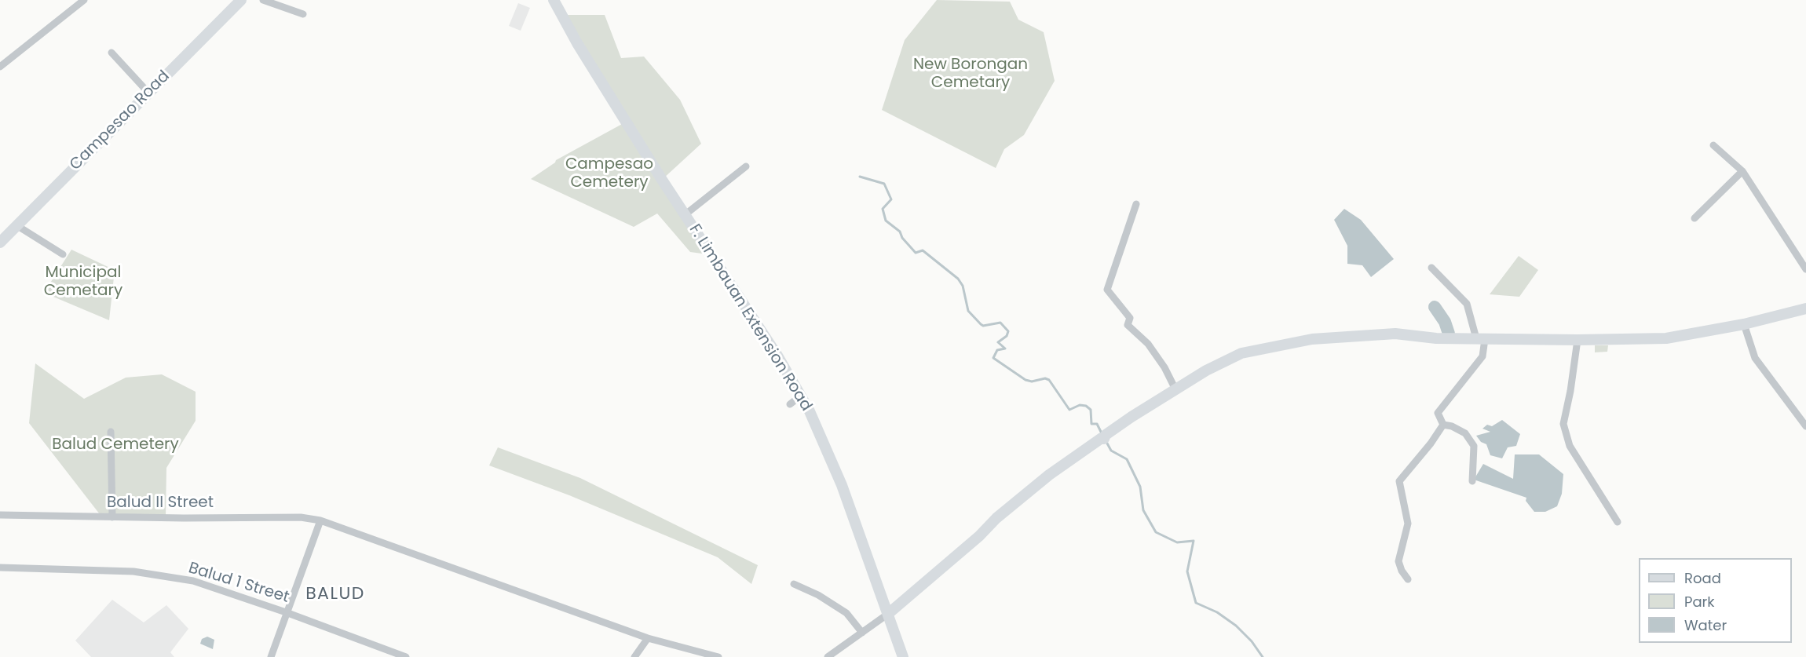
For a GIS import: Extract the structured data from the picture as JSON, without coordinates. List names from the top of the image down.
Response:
{
  "streets": {
    "street": [
      "Campesao Road",
      "F. Limbauan Extension Road",
      "Balud II Street",
      "Balud 1 Street"
    ]
  },
  "districts": ["BALUD"],
  "parks": [
    "New Borongan Cemetary",
    "Campesao Cemetery",
    "Municipal Cemetary",
    "Balud Cemetery"
  ],
  "legend": ["Road", "Park", "Water"]
}
